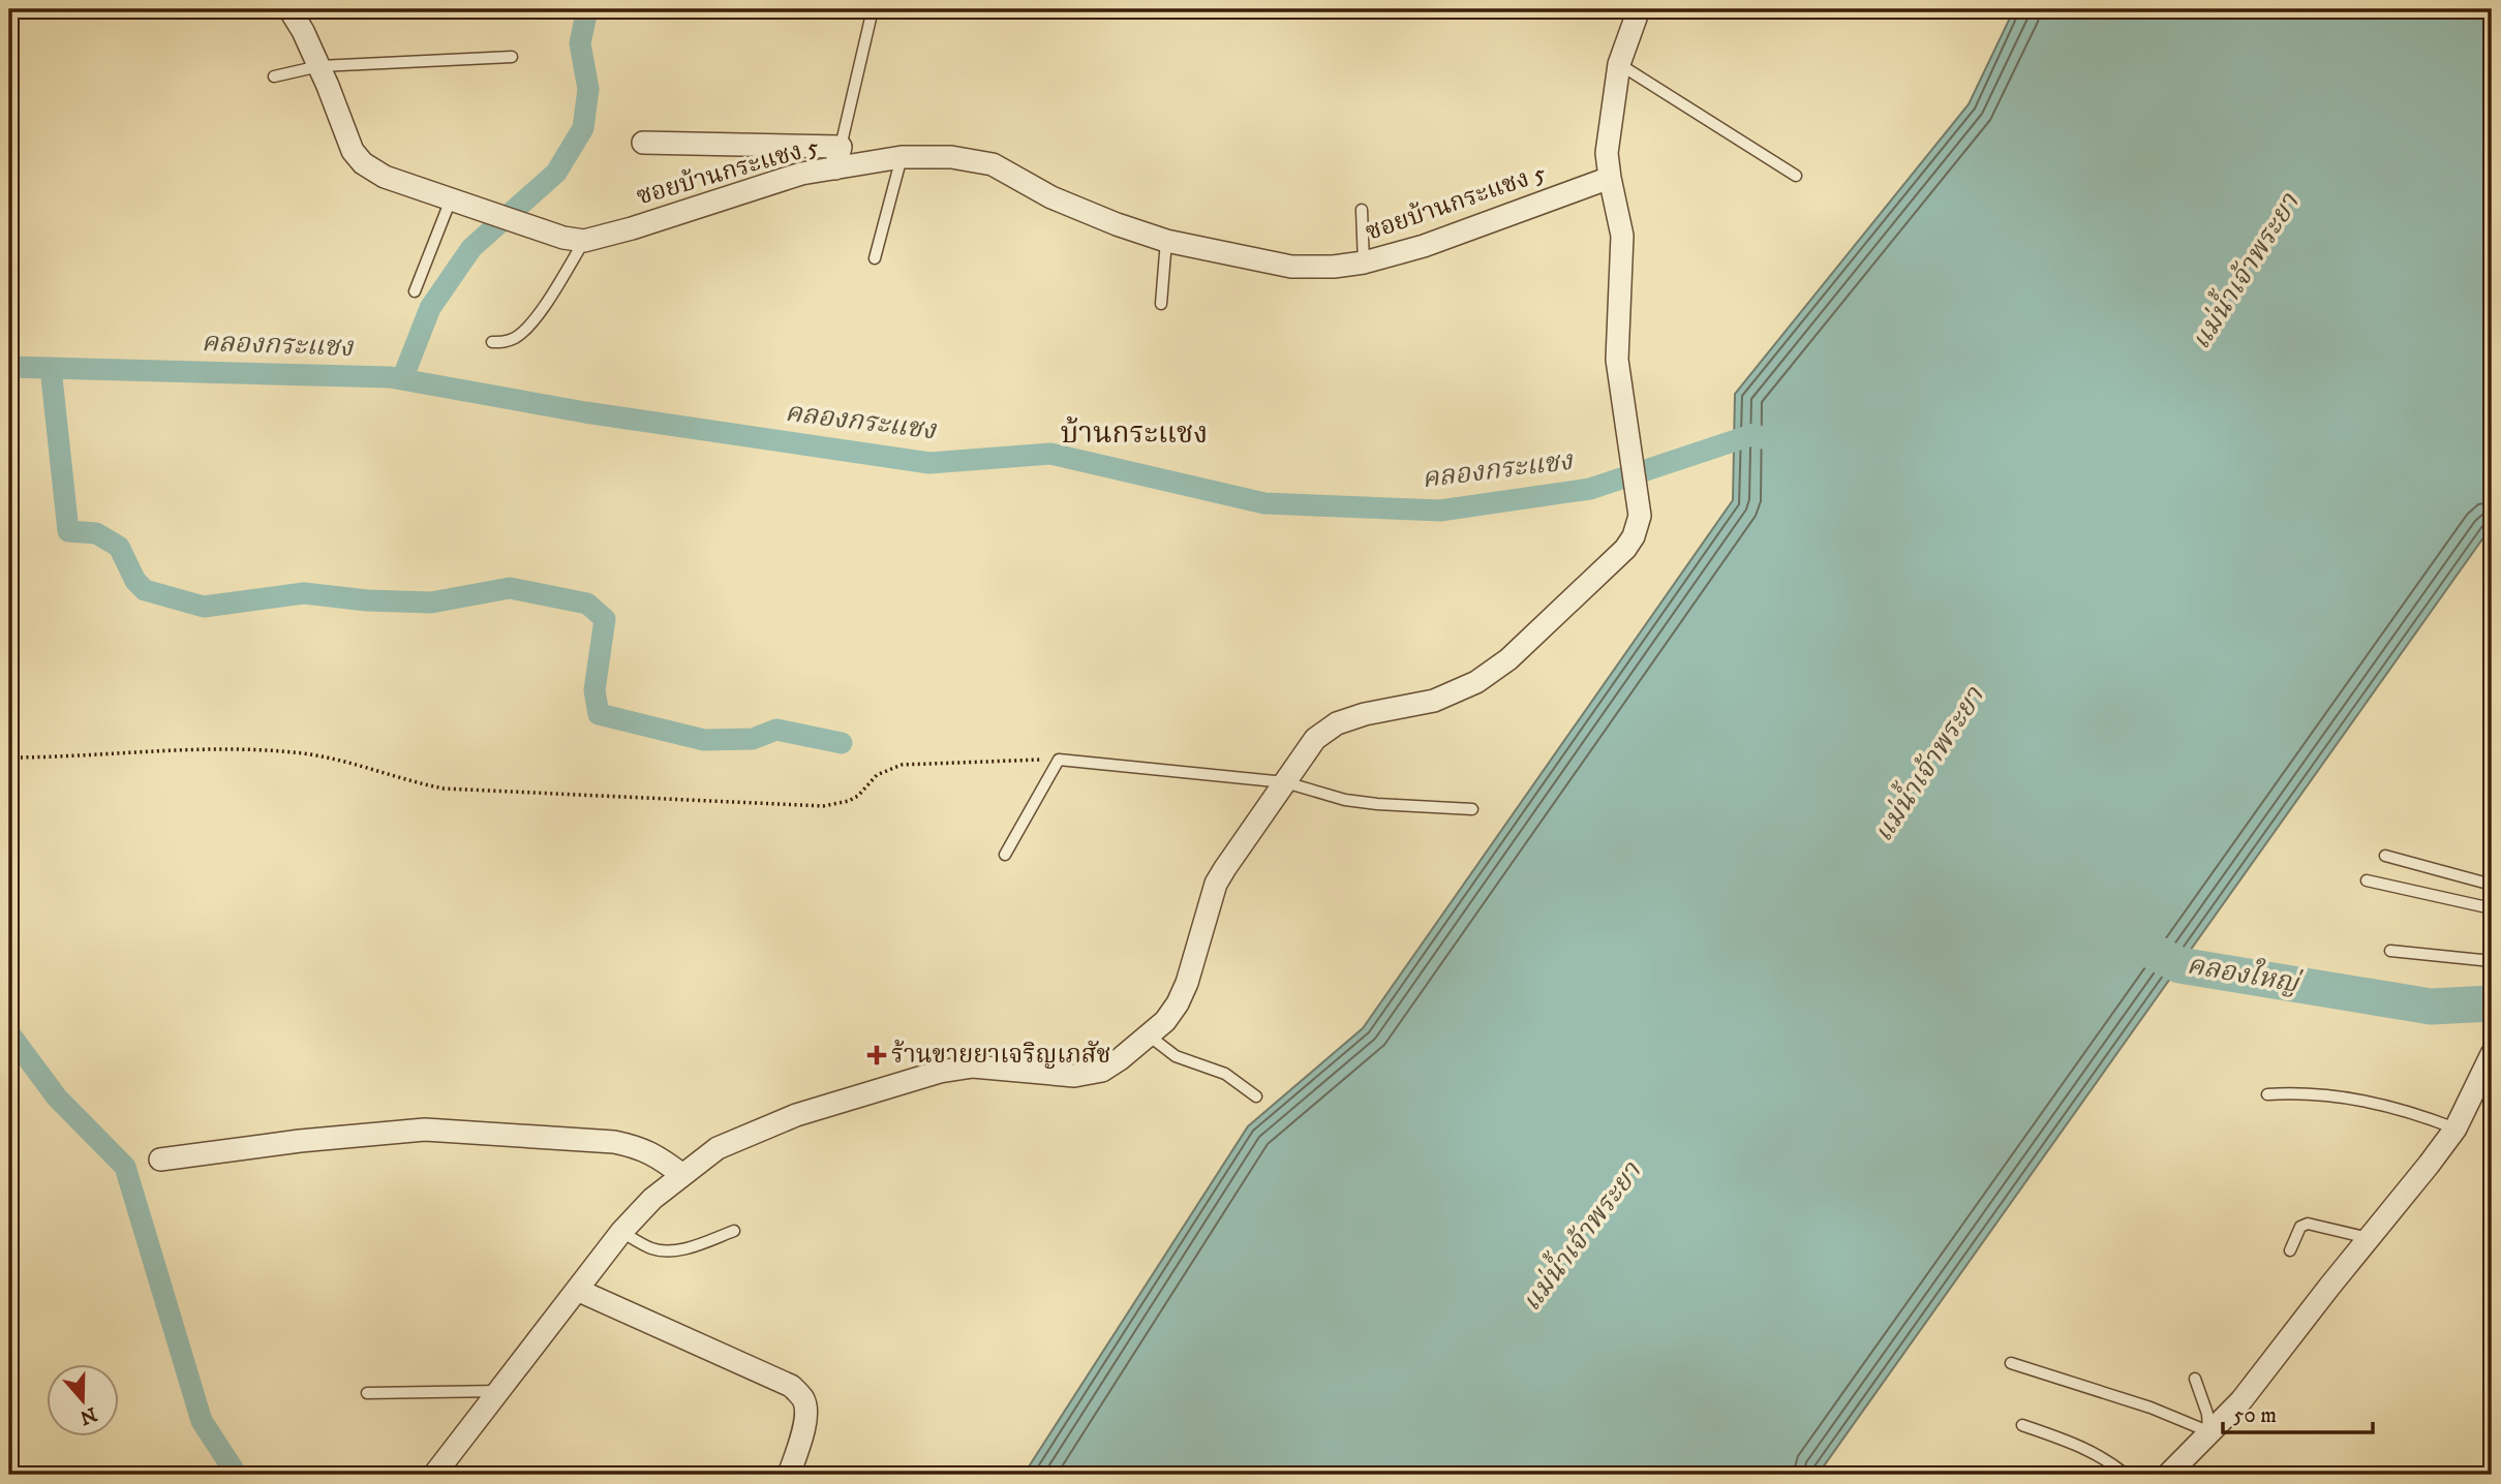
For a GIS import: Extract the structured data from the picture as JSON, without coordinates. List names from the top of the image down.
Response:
{
  "streets": {
    "street": ["ซอยบ้านกระแชง 5"]
  },
  "districts": ["บ้านกระแชง"],
  "water": ["แม่น้ำเจ้าพระยา", "คลองกระแชง", "คลองใหญ่"],
  "places": {
    "health": ["ร้านขายยาเจริญเภสัช"]
  },
  "scale_bar": "50 m",
  "north": "bottom"
}
